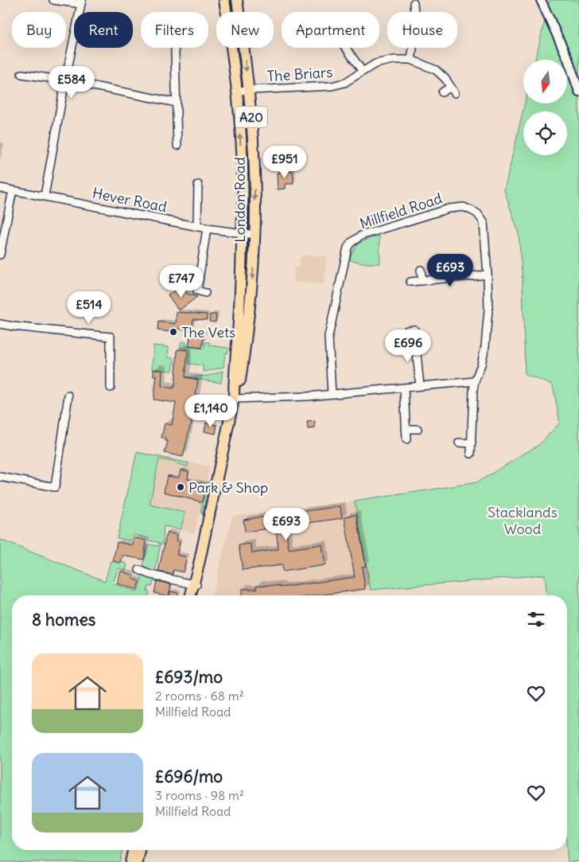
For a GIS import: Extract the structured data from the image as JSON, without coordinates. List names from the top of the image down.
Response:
{
  "streets": {
    "main road": ["A20", "London Road"],
    "street": ["The Briars", "Hever Road", "Millfield Road"]
  },
  "crossings": [
    ["The Briars", "London Road"],
    ["Hever Road", "London Road"]
  ],
  "parks": ["Stacklands Wood"],
  "places": ["The Vets", "Park & Shop"],
  "north": "bottom",
  "page": {
    "chip": [
      "Buy",
      "Rent",
      "Filters",
      "New",
      "Apartment",
      "House"
    ],
    "price": [
      "£584",
      "£951",
      "£693",
      "£747",
      "£514",
      "£696",
      "£1,140",
      "£693"
    ],
    "heading": "8 homes",
    "list": [
      {
        "name": "£693/mo",
        "note": "2 rooms · 68 m² · Millfield Road"
      },
      {
        "name": "£696/mo",
        "note": "3 rooms · 98 m² · Millfield Road"
      }
    ]
  }
}
